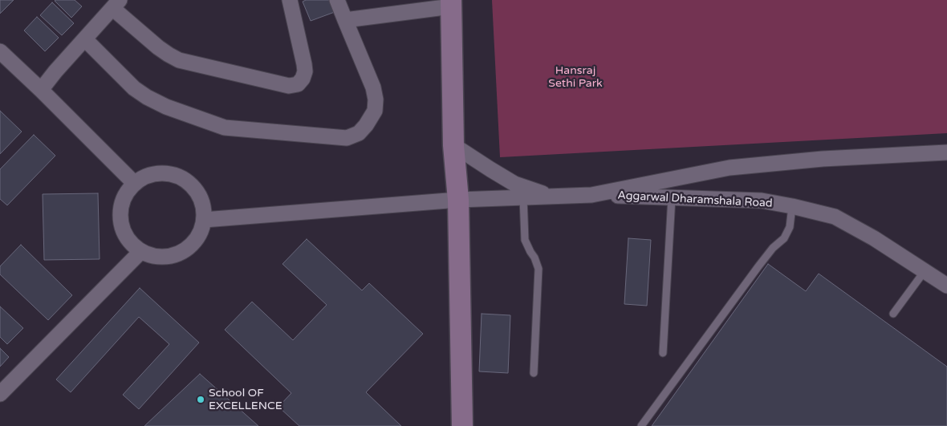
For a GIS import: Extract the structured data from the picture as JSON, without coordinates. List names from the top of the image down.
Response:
{
  "streets": {
    "street": ["Aggarwal Dharamshala Road"]
  },
  "parks": ["Hansraj Sethi Park"],
  "places": ["School OF EXCELLENCE"]
}
